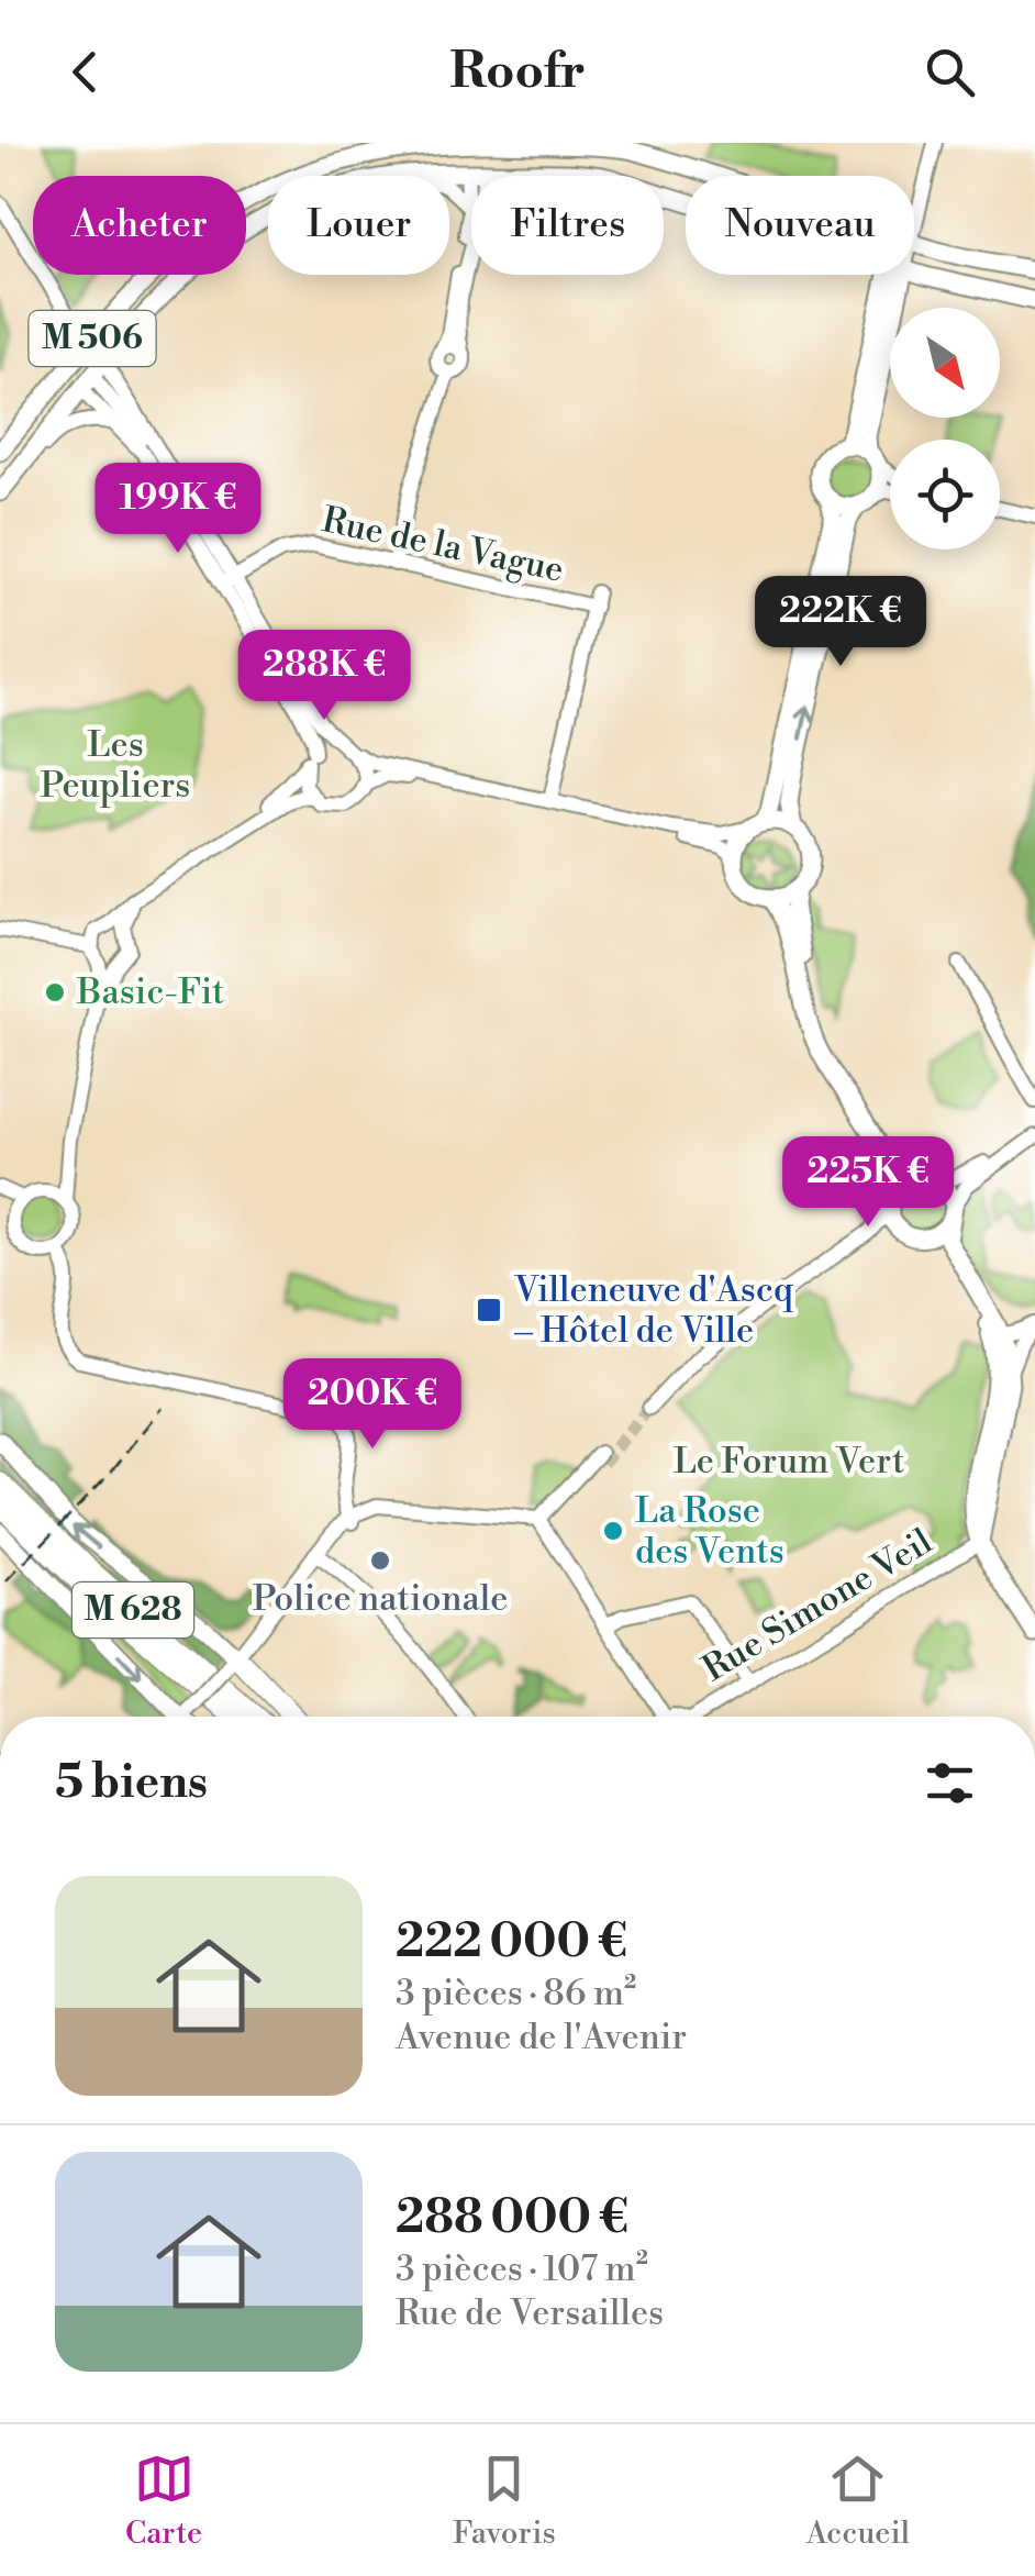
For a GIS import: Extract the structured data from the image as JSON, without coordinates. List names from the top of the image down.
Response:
{
  "streets": {
    "highway": ["M 628"],
    "main road": ["M 506"],
    "street": ["Rue de la Vague", "Rue Simone Veil"]
  },
  "parks": ["Les Peupliers", "Le Forum Vert"],
  "places": {
    "other": ["Basic-Fit", "La Rose des Vents", "Police nationale"],
    "transit": ["Villeneuve d'Ascq – Hôtel de Ville"]
  },
  "north": "bottom right",
  "page": {
    "header": "Roofr",
    "chip": [
      "Acheter",
      "Louer",
      "Filtres",
      "Nouveau"
    ],
    "price": [
      "199K €",
      "222K €",
      "288K €",
      "225K €",
      "200K €"
    ],
    "heading": "5 biens",
    "list": [
      {
        "name": "222 000 €",
        "note": "3 pièces · 86 m² · Avenue de l'Avenir"
      },
      {
        "name": "288 000 €",
        "note": "3 pièces · 107 m² · Rue de Versailles"
      }
    ],
    "tabs": ["Carte", "Favoris", "Accueil"]
  }
}
